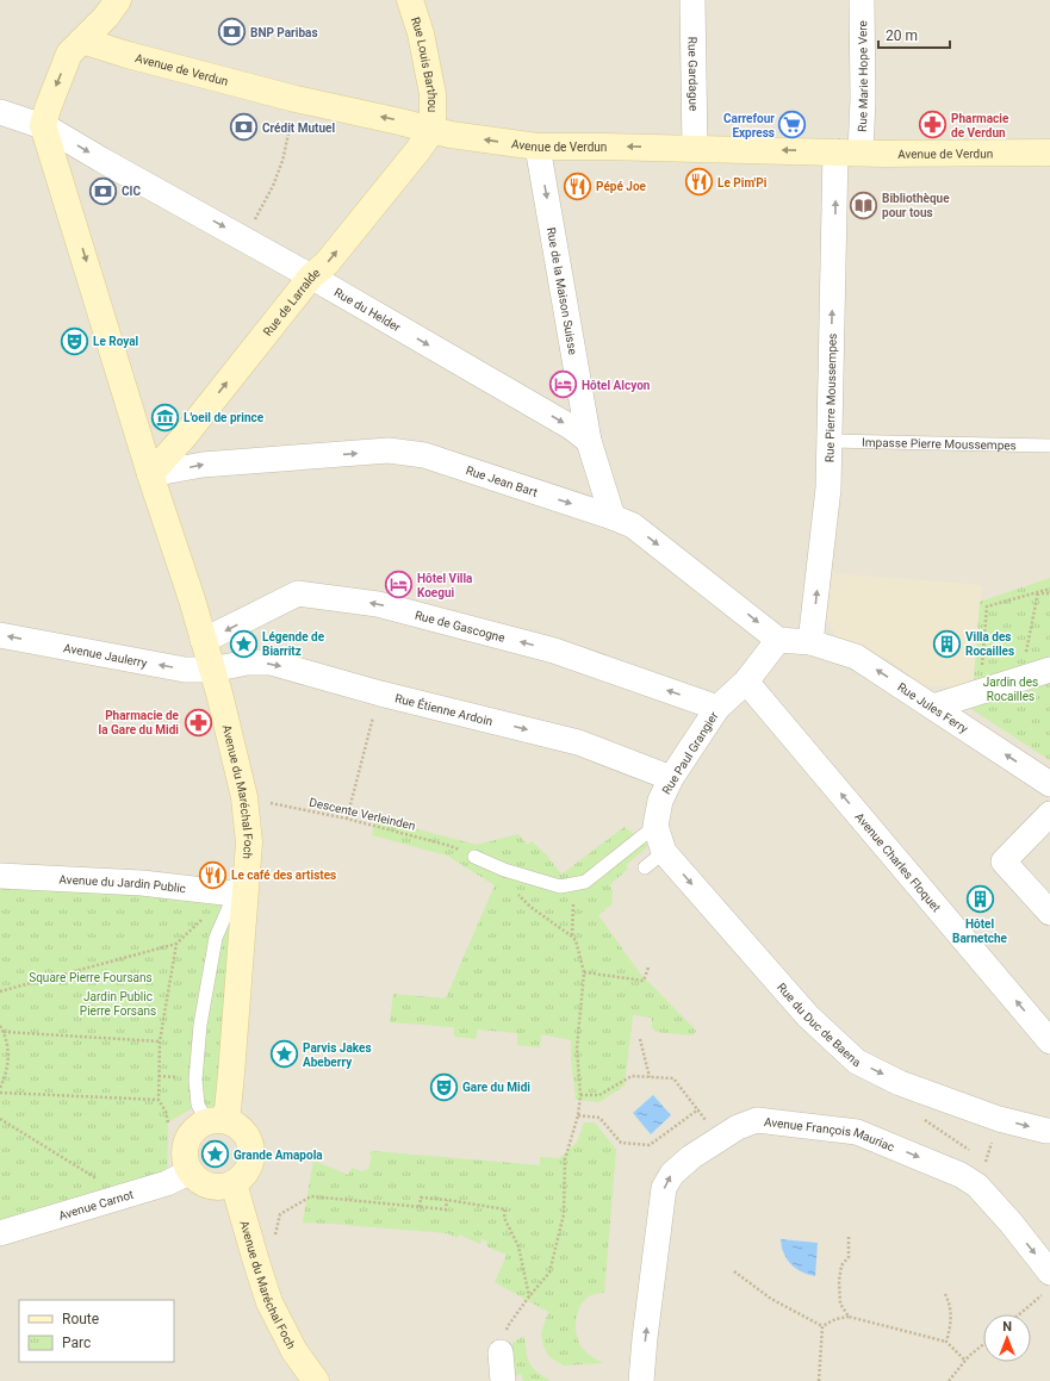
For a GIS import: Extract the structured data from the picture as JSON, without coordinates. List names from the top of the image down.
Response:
{
  "streets": {
    "street": [
      "Rue Louis Barthou",
      "Avenue de Verdun",
      "Rue Gardague",
      "Rue Marie Hope Vere",
      "Rue de la Maison Suisse",
      "Rue de Larralde",
      "Rue du Helder",
      "Rue Pierre Moussempes",
      "Rue Jean Bart",
      "Rue de Gascogne",
      "Avenue Jaulerry",
      "Rue Jules Ferry",
      "Rue Étienne Ardoin",
      "Rue Paul Grangier",
      "Avenue du Maréchal Foch",
      "Avenue Charles Floquet",
      "Avenue du Jardin Public",
      "Rue du Duc de Baena",
      "Avenue François Mauriac",
      "Avenue Carnot"
    ],
    "lane": ["Impasse Pierre Moussempes"],
    "path": ["Descente Verleinden"]
  },
  "crossings": [
    ["Rue Louis Barthou", "Avenue de Verdun"],
    ["Rue Louis Barthou", "Rue de Larralde"],
    ["Avenue de Verdun", "Rue Gardague"],
    ["Avenue de Verdun", "Rue Marie Hope Vere"],
    ["Avenue de Verdun", "Rue de la Maison Suisse"],
    ["Avenue de Verdun", "Rue de Larralde"],
    ["Avenue de Verdun", "Rue Pierre Moussempes"],
    ["Rue Marie Hope Vere", "Rue Pierre Moussempes"],
    ["Rue de la Maison Suisse", "Rue du Helder"],
    ["Rue de la Maison Suisse", "Rue Jean Bart"],
    ["Rue de Larralde", "Rue du Helder"],
    ["Rue de Larralde", "Rue Jean Bart"],
    ["Rue de Larralde", "Avenue du Maréchal Foch"],
    ["Rue du Helder", "Avenue du Maréchal Foch"],
    ["Rue Pierre Moussempes", "Impasse Pierre Moussempes"],
    ["Rue Pierre Moussempes", "Rue Jules Ferry"],
    ["Rue Jean Bart", "Rue Paul Grangier"],
    ["Rue Jean Bart", "Avenue du Maréchal Foch"],
    ["Rue de Gascogne", "Rue Paul Grangier"],
    ["Rue de Gascogne", "Avenue du Maréchal Foch"],
    ["Avenue Jaulerry", "Rue Étienne Ardoin"],
    ["Avenue Jaulerry", "Avenue du Maréchal Foch"],
    ["Rue Étienne Ardoin", "Rue Paul Grangier"],
    ["Rue Étienne Ardoin", "Avenue du Maréchal Foch"],
    ["Rue Paul Grangier", "Avenue Charles Floquet"],
    ["Rue Paul Grangier", "Rue du Duc de Baena"],
    ["Avenue du Maréchal Foch", "Descente Verleinden"],
    ["Avenue du Maréchal Foch", "Avenue du Jardin Public"],
    ["Avenue du Maréchal Foch", "Avenue Carnot"]
  ],
  "one_way": [
    "Avenue de Verdun",
    "Rue de la Maison Suisse",
    "Rue de Larralde",
    "Rue du Helder",
    "Rue Pierre Moussempes",
    "Rue Jean Bart",
    "Rue de Gascogne",
    "Avenue Jaulerry",
    "Rue Jules Ferry",
    "Rue Étienne Ardoin",
    "Avenue Charles Floquet",
    "Rue du Duc de Baena"
  ],
  "parks": ["Jardin des Rocailles", "Square Pierre Foursans", "Jardin Public Pierre Forsans"],
  "places": {
    "bank": ["BNP Paribas", "Crédit Mutuel", "CIC"],
    "supermarket": ["Carrefour Express"],
    "pharmacy": ["Pharmacie de Verdun", "Pharmacie de la Gare du Midi"],
    "restaurant": ["Le Pim'Pi", "Pépé Joe", "Le café des artistes"],
    "library": ["Bibliothèque pour tous"],
    "theatre": ["Le Royal", "Gare du Midi"],
    "hotel": ["Hôtel Alcyon", "Hôtel Villa Koegui"],
    "museum": ["L'oeil de prince"],
    "place": ["Légende de Biarritz", "Parvis Jakes Abeberry", "Grande Amapola"],
    "building": ["Villa des Rocailles", "Hôtel Barnetche"]
  },
  "legend": ["Route", "Parc"],
  "scale_bar": "20 m",
  "north": "top"
}
